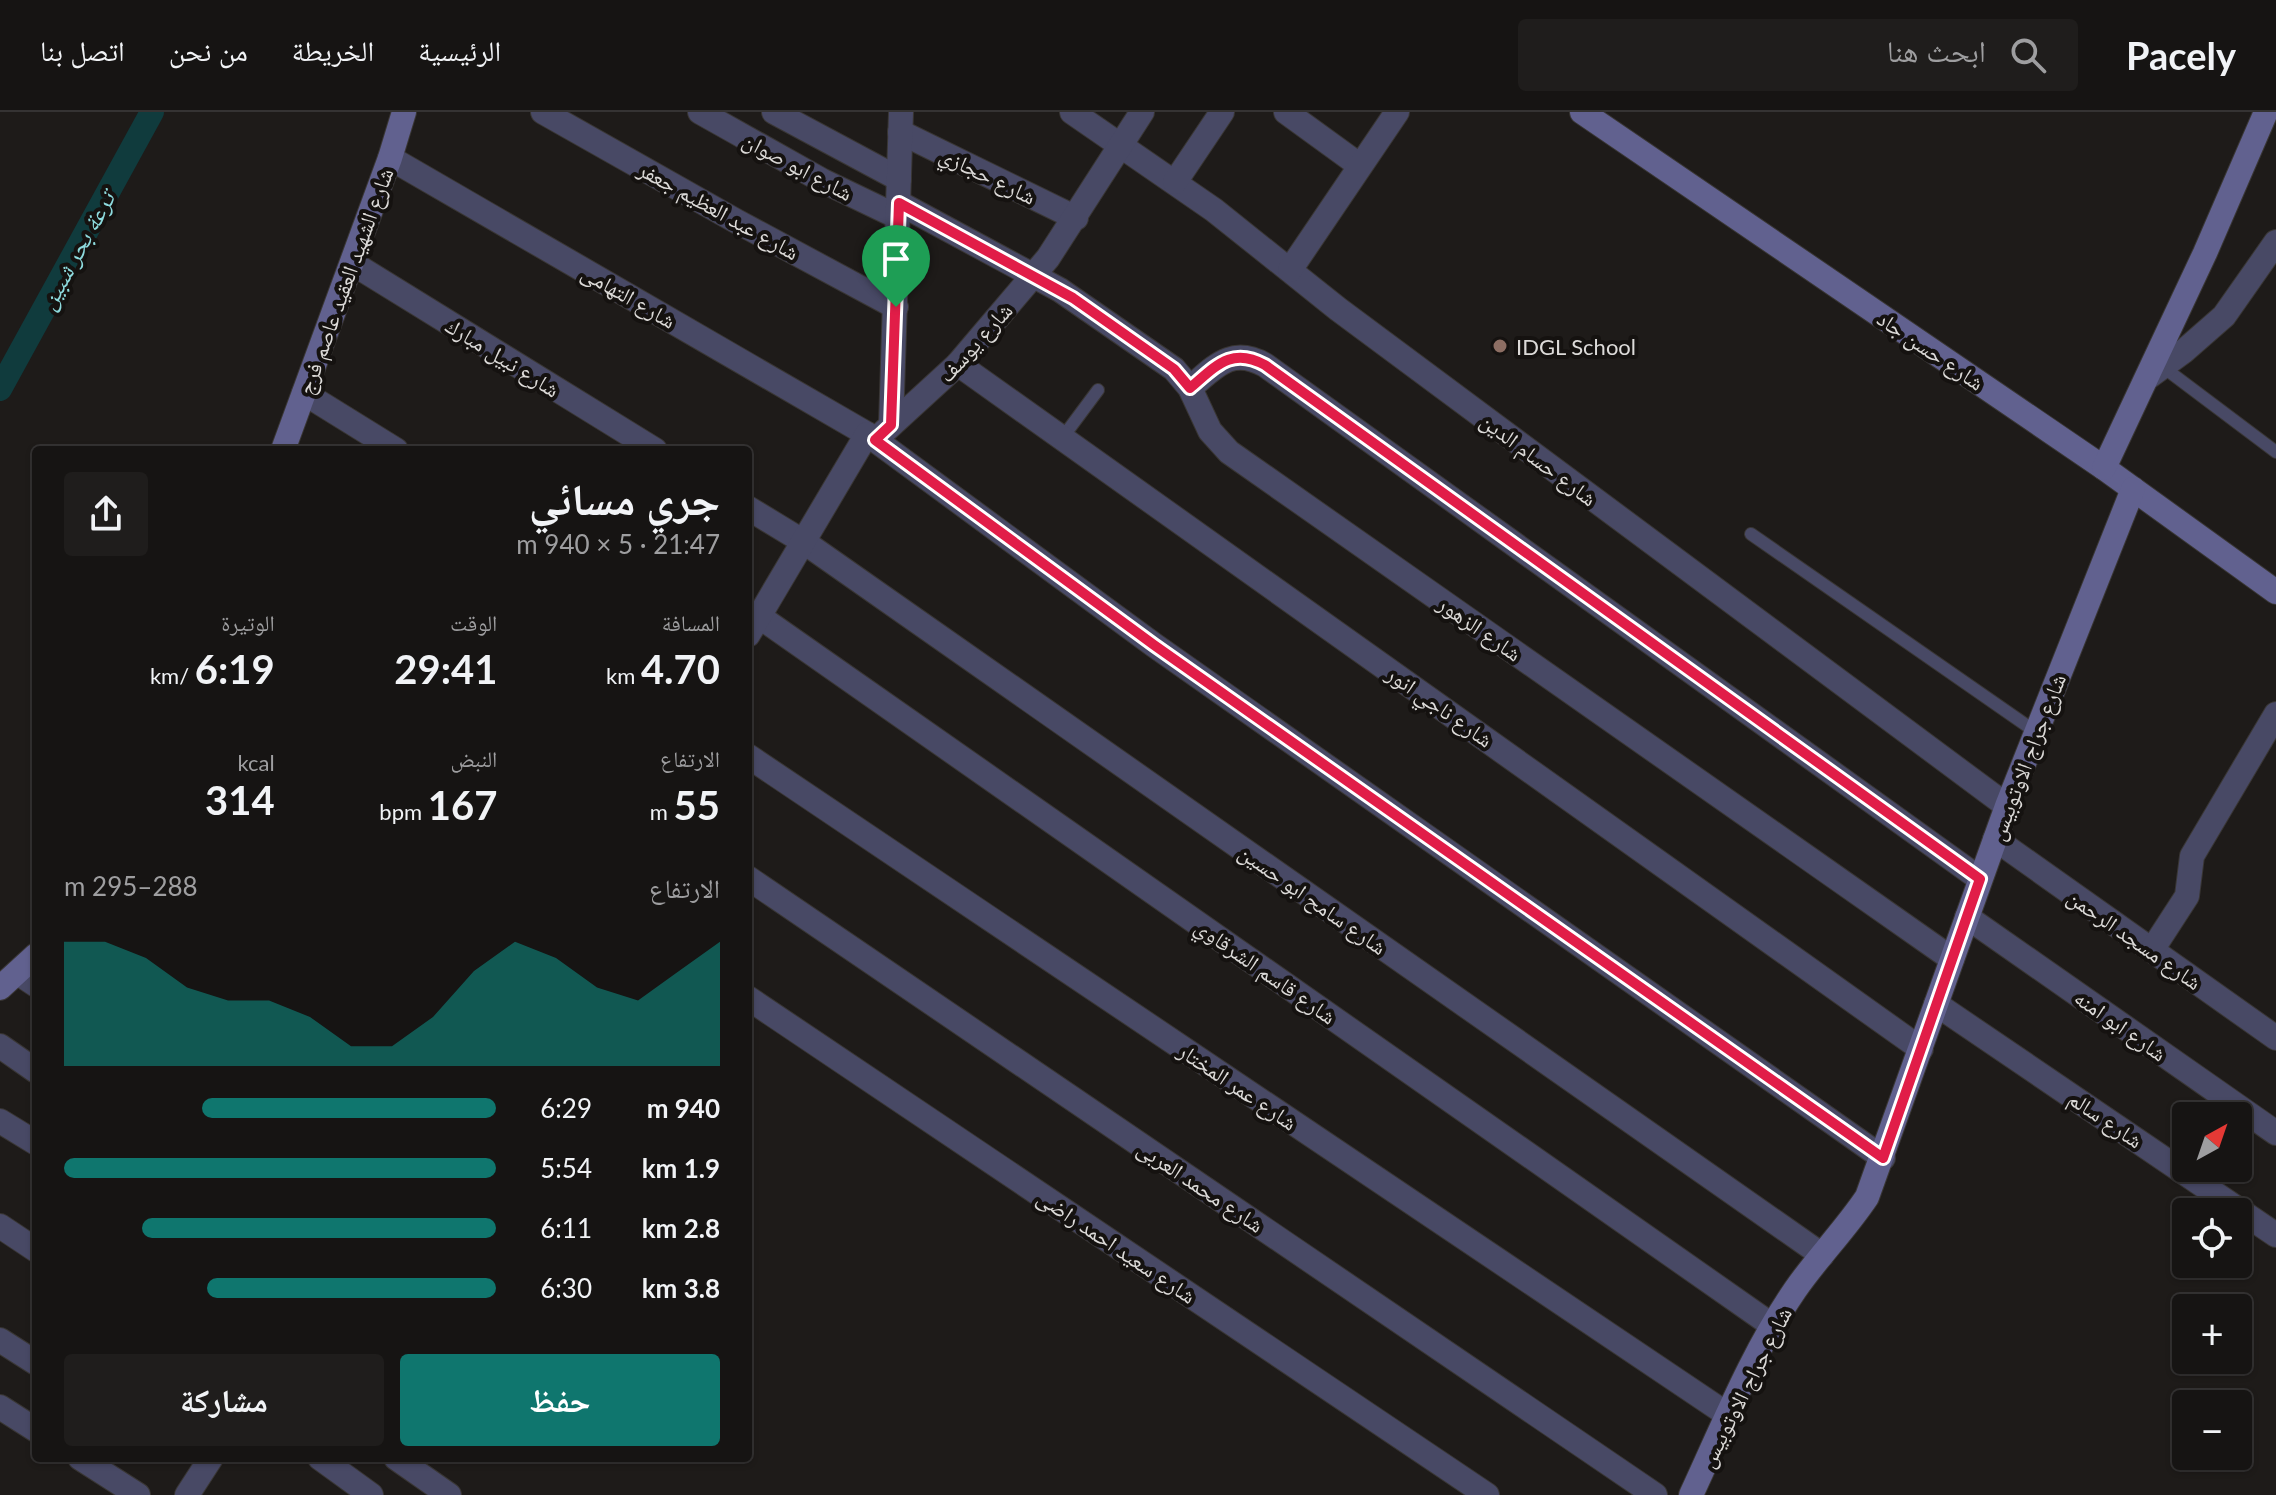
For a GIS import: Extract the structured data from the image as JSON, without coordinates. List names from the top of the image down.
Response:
{
  "streets": {
    "street": [
      "شارع ابو صوان",
      "شارع حجازي",
      "شارع عبد العظيم جعفر",
      "شارع الشهيد العقيد عاصم فرج",
      "شارع التهامى",
      "شارع يوسف",
      "شارع حسن جاد",
      "شارع نبيل مبارك",
      "شارع حسام الدين",
      "شارع الزهور",
      "شارع ناجي انور",
      "شارع جراج الاوتوبيس",
      "شارع سامح ابو حسين",
      "شارع مسجد الرحمن",
      "شارع قاسم الشرقاوي",
      "شارع ابو امنه",
      "شارع عمر المختار",
      "شارع سالم",
      "شارع محمد العربى",
      "شارع سعيد احمد راضى"
    ]
  },
  "crossings": [
    ["شارع ابو صوان", "شارع يوسف"],
    ["شارع ابو صوان", "شارع الزهور"],
    ["شارع حجازي", "شارع يوسف"],
    ["شارع الشهيد العقيد عاصم فرج", "شارع التهامى"],
    ["شارع الشهيد العقيد عاصم فرج", "شارع نبيل مبارك"],
    ["شارع التهامى", "شارع يوسف"],
    ["شارع التهامى", "شارع جراج الاوتوبيس"],
    ["شارع يوسف", "شارع حسام الدين"],
    ["شارع يوسف", "شارع الزهور"],
    ["شارع يوسف", "شارع ناجي انور"],
    ["شارع حسن جاد", "شارع جراج الاوتوبيس"],
    ["شارع حسام الدين", "شارع جراج الاوتوبيس"],
    ["شارع الزهور", "شارع جراج الاوتوبيس"],
    ["شارع ناجي انور", "شارع جراج الاوتوبيس"],
    ["شارع جراج الاوتوبيس", "شارع سامح ابو حسين"],
    ["شارع جراج الاوتوبيس", "شارع مسجد الرحمن"],
    ["شارع جراج الاوتوبيس", "شارع قاسم الشرقاوي"],
    ["شارع جراج الاوتوبيس", "شارع ابو امنه"],
    ["شارع جراج الاوتوبيس", "شارع عمر المختار"],
    ["شارع جراج الاوتوبيس", "شارع سالم"]
  ],
  "water": ["ترعة بحر شبين"],
  "places": ["IDGL School"],
  "north": "top right",
  "page": {
    "header": "Pacely",
    "search": "ابحث هنا",
    "nav": [
      "الرئيسية",
      "الخريطة",
      "من نحن",
      "اتصل بنا"
    ],
    "heading": ["جري مسائي", "21:47 · 5 × 940 m"],
    "stats": [
      ["المسافة", "4.70 km"],
      ["الوقت", "29:41"],
      ["الوتيرة", "6:19 /km"],
      ["الارتفاع", "55 m"],
      ["النبض", "167 bpm"],
      ["kcal", "314"]
    ],
    "chart": ["الارتفاع", "288–295 m"],
    "list": [
      {
        "name": "940 m",
        "note": "6:29"
      },
      {
        "name": "1.9 km",
        "note": "5:54"
      },
      {
        "name": "2.8 km",
        "note": "6:11"
      },
      {
        "name": "3.8 km",
        "note": "6:30"
      }
    ],
    "map_buttons": ["+", "−"],
    "buttons": ["حفظ", "مشاركة"]
  }
}
